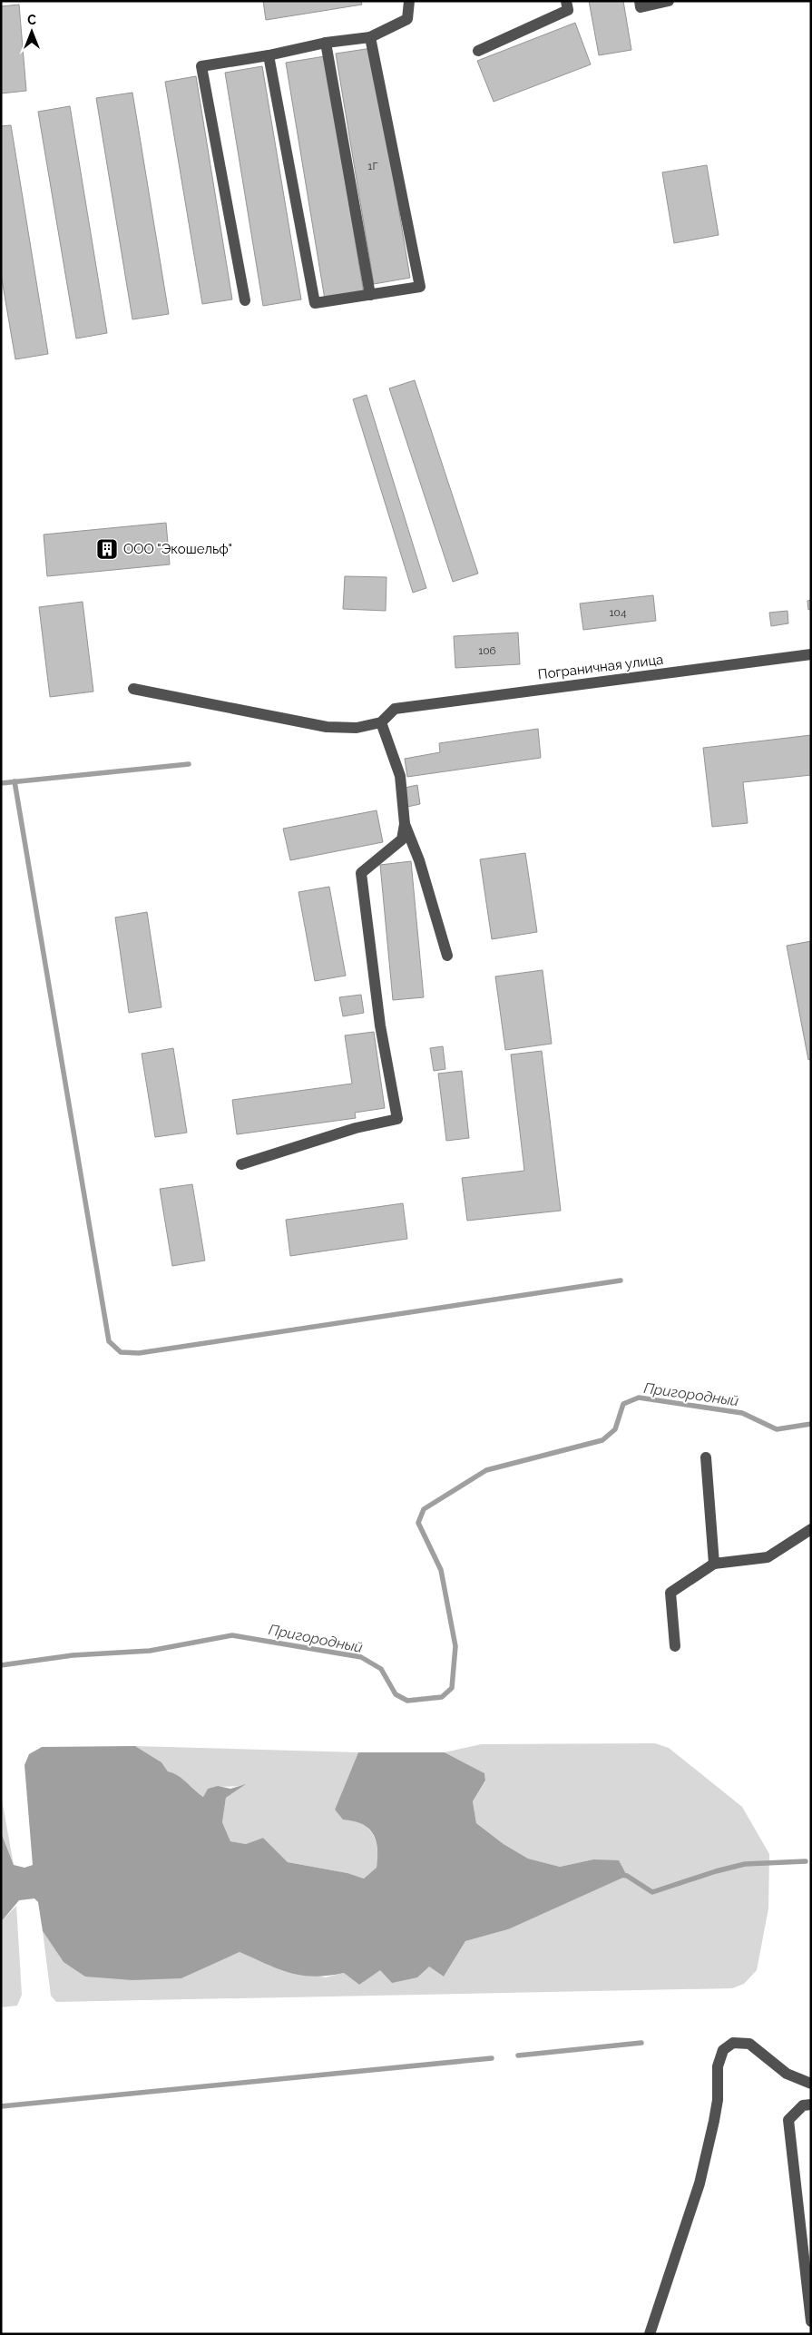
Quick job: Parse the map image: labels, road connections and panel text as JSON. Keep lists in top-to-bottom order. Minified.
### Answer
{"streets":{"street":["Пограничная улица"]},"water":["Пригородный"],"places":{"building":["ООО \"Экошельф\""]},"house_numbers":["1Г","104","106"],"north":"top"}
